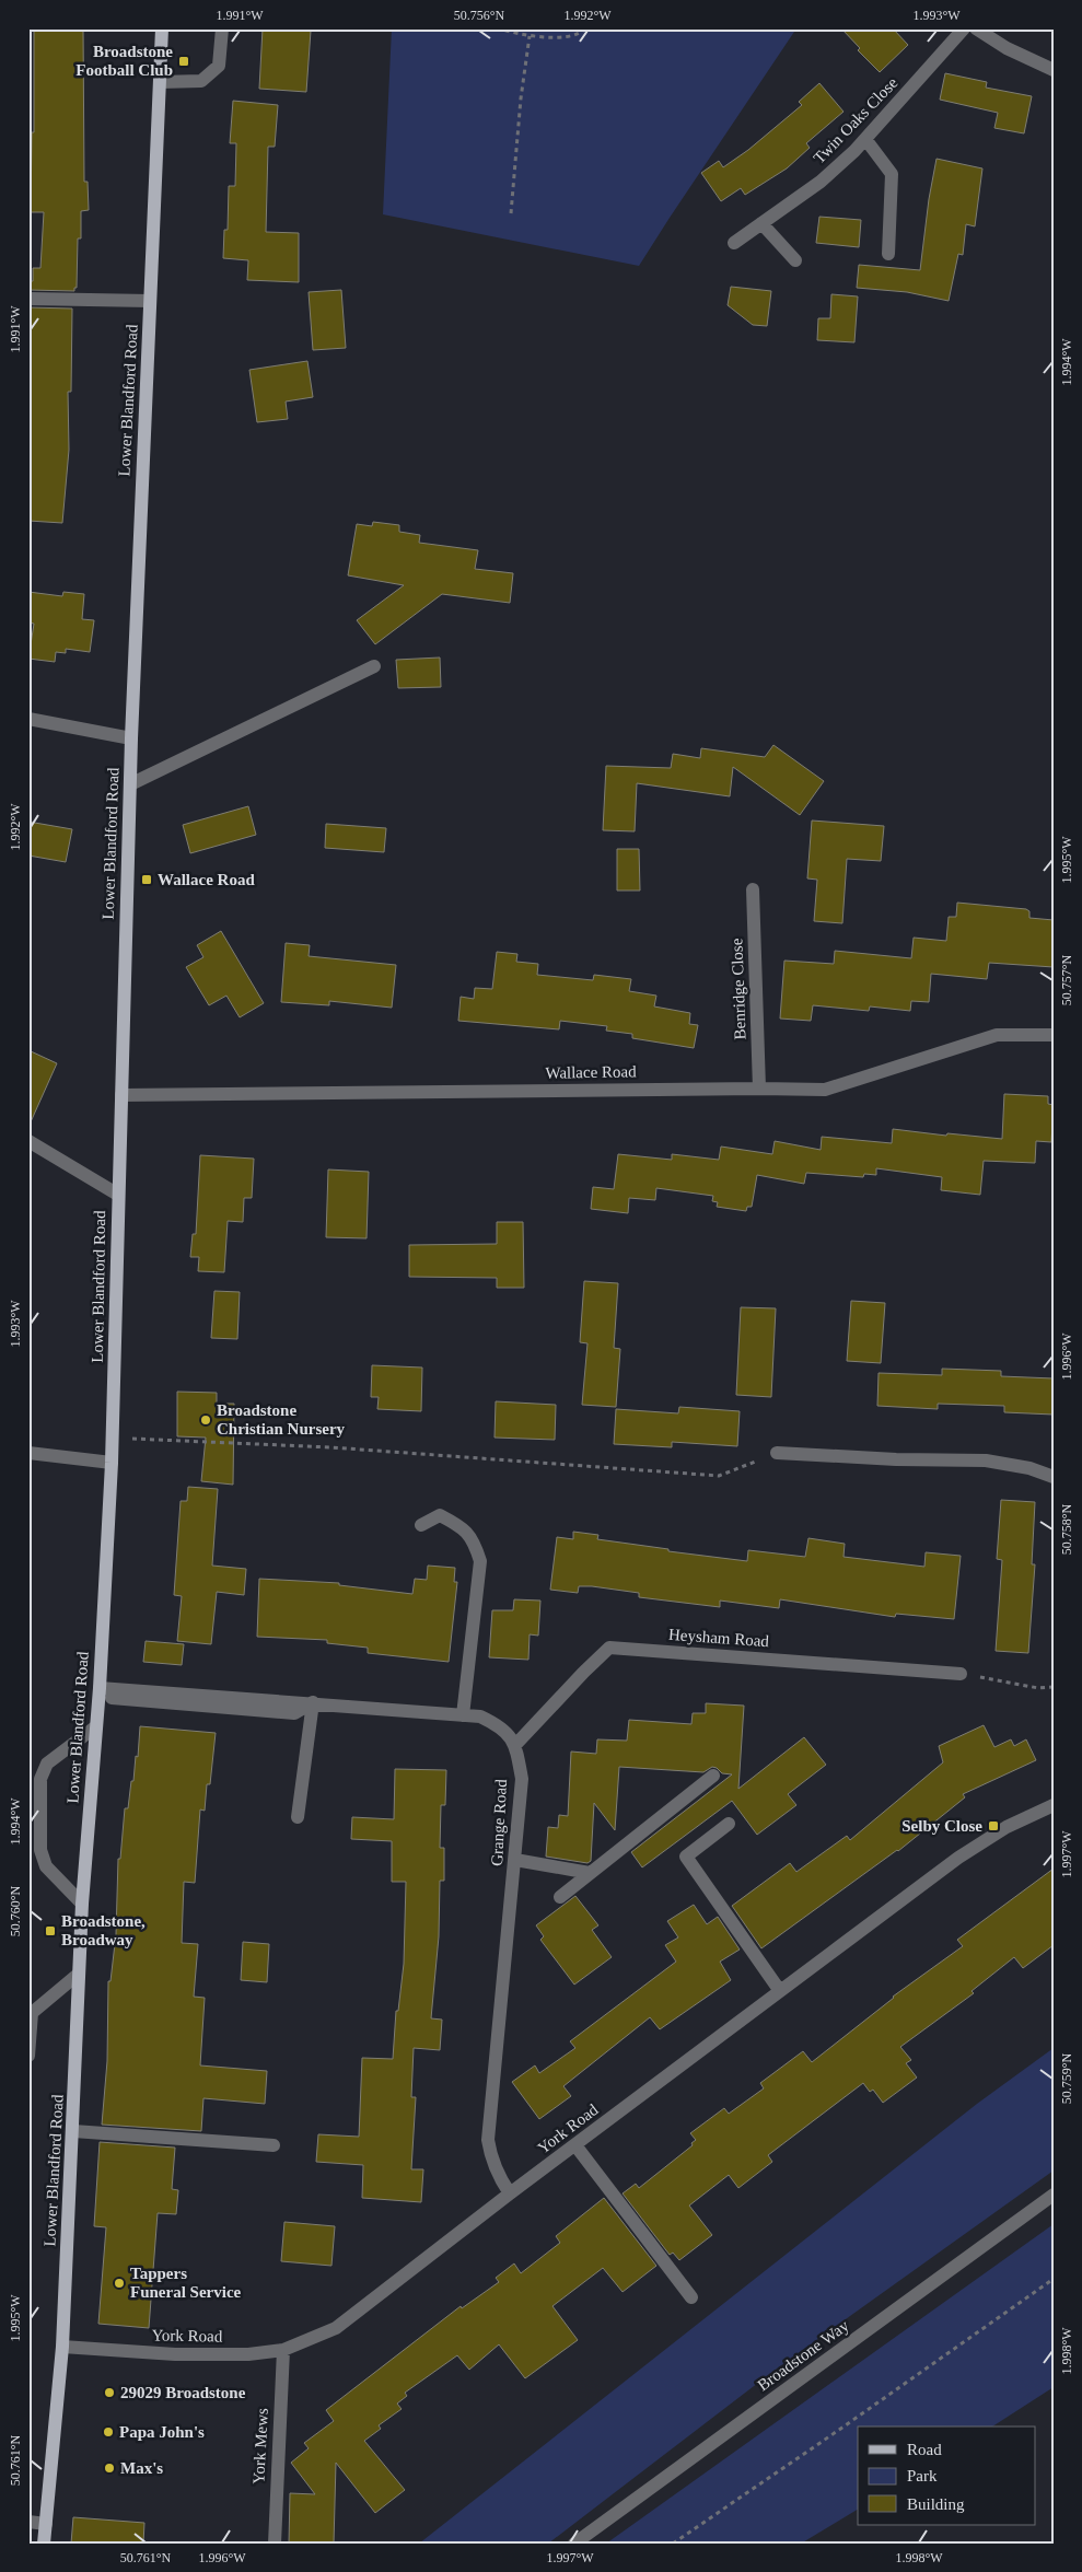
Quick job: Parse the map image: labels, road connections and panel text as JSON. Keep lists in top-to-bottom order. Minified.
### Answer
{"streets":{"main road":["Lower Blandford Road"],"street":["Twin Oaks Close","Benridge Close","Wallace Road","Heysham Road","Grange Road","York Road","Broadstone Way","York Mews"]},"crossings":[["Lower Blandford Road","Wallace Road"],["Lower Blandford Road","Grange Road"],["Lower Blandford Road","York Road"],["Benridge Close","Wallace Road"],["Heysham Road","Grange Road"],["Grange Road","York Road"],["York Road","York Mews"]],"places":{"transit":["Broadstone Football Club","Wallace Road","Selby Close","Broadstone, Broadway"],"other":["Broadstone Christian Nursery","Tappers Funeral Service","29029 Broadstone","Papa John's","Max's"]},"legend":["Road","Park","Building"],"coordinates":["1.991°W","50.756°N","1.992°W","1.993°W","1.994°W","1.995°W","50.757°N","1.996°W","50.758°N","1.997°W","50.760°N","50.759°N","1.998°W","50.761°N"]}
